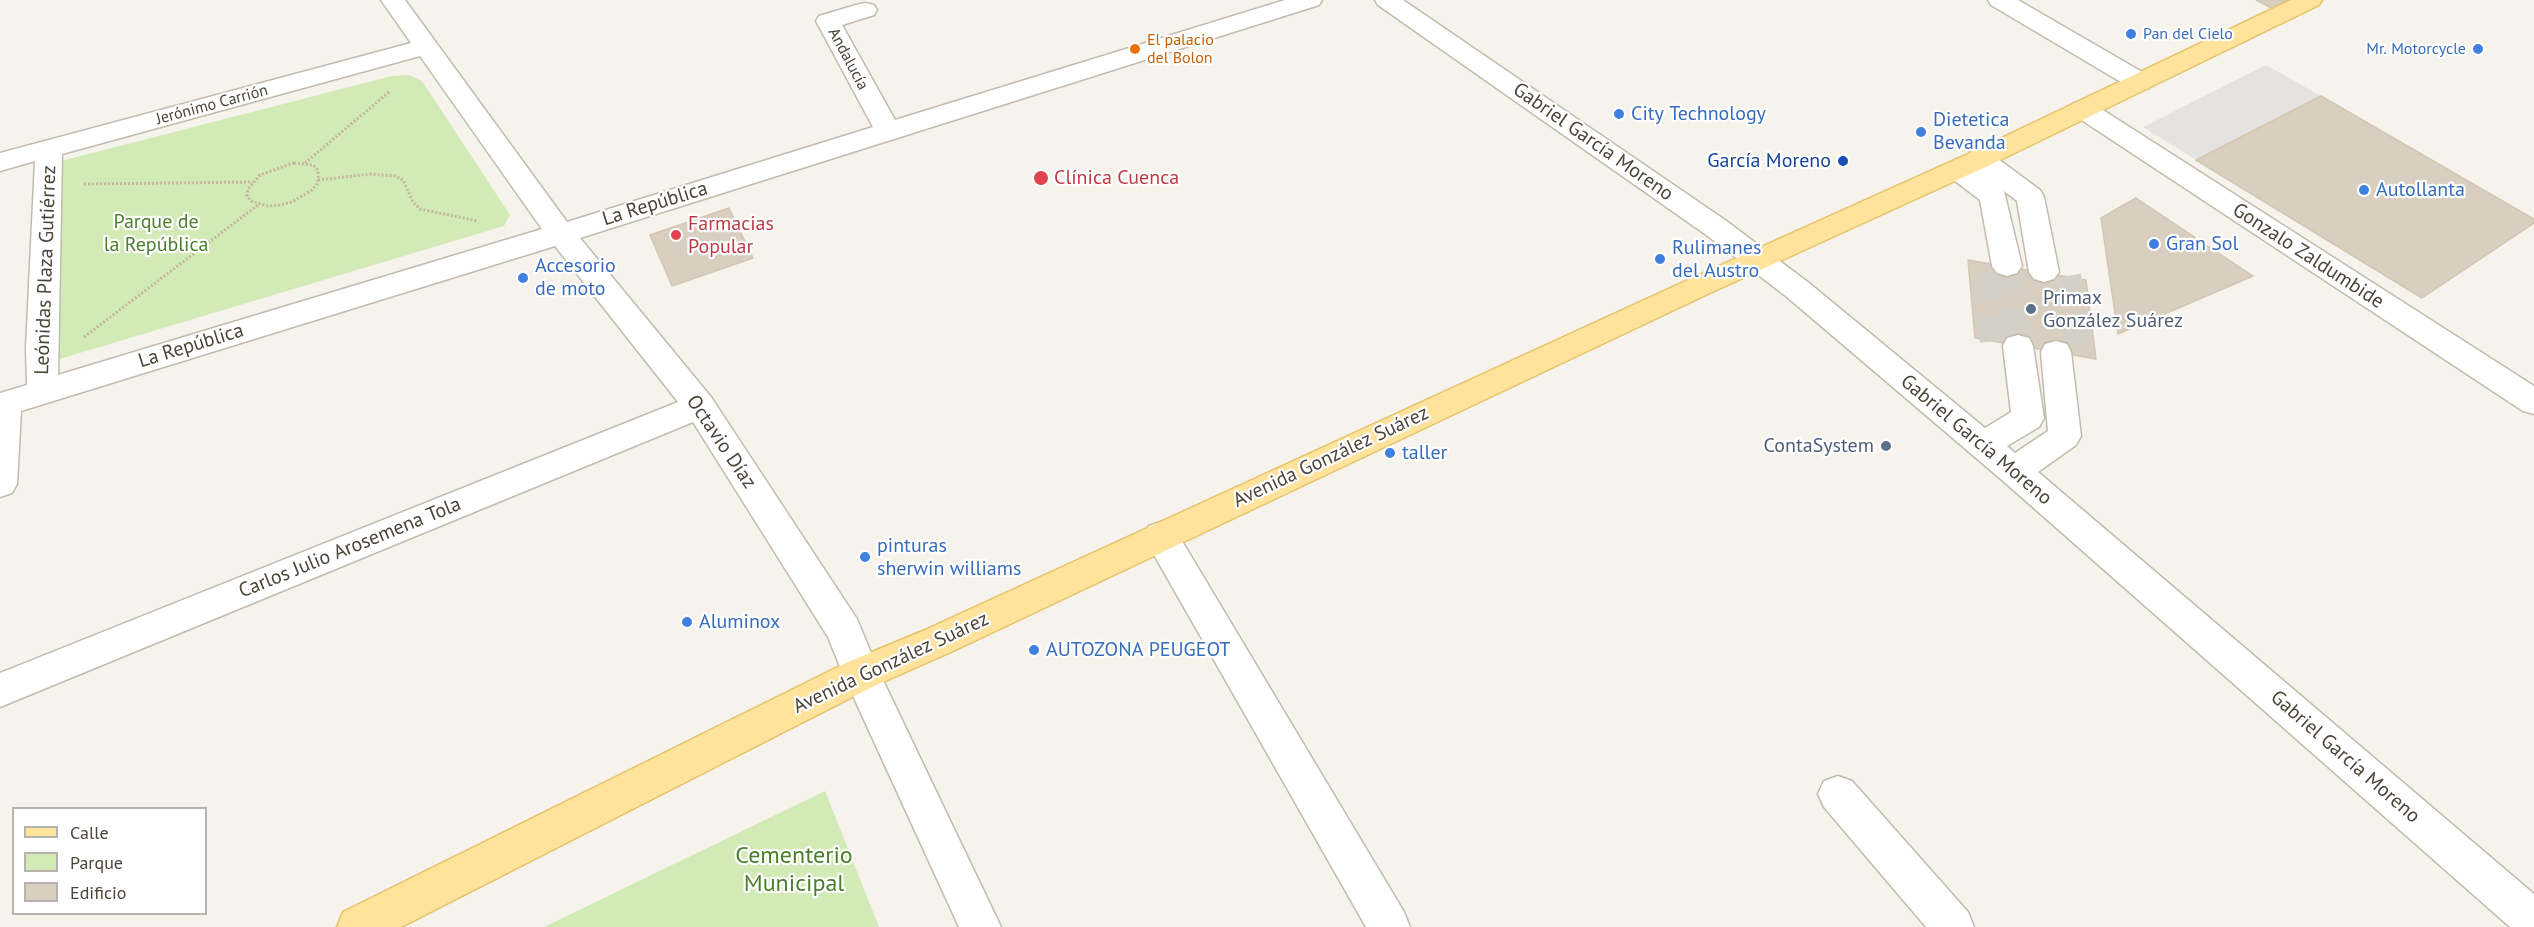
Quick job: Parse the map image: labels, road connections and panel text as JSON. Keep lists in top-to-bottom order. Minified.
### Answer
{"streets":{"main road":["Avenida González Suárez"],"street":["Andalucía","Jerónimo Carrión","Gabriel García Moreno","La República","Gonzalo Zaldumbide","Leónidas Plaza Gutiérrez","Octavio Díaz","Carlos Julio Arosemena Tola"]},"crossings":[["Andalucía","La República"],["Jerónimo Carrión","Leónidas Plaza Gutiérrez"],["Jerónimo Carrión","Octavio Díaz"],["Gabriel García Moreno","Avenida González Suárez"],["La República","Leónidas Plaza Gutiérrez"],["La República","Octavio Díaz"],["Gonzalo Zaldumbide","Avenida González Suárez"],["Octavio Díaz","Avenida González Suárez"],["Octavio Díaz","Carlos Julio Arosemena Tola"]],"parks":["Parque de la República","Cementerio Municipal"],"places":["Pan del Cielo","El palacio del Bolon","Mr. Motorcycle","City Technology","Dietetica Bevanda","García Moreno","Clínica Cuenca","Autollanta","Farmacias Popular","Gran Sol","Rulimanes del Austro","Accesorio de moto","Primax González Suárez","ContaSystem","taller","pinturas sherwin williams","Aluminox","AUTOZONA PEUGEOT"],"legend":["Calle","Parque","Edificio"]}
